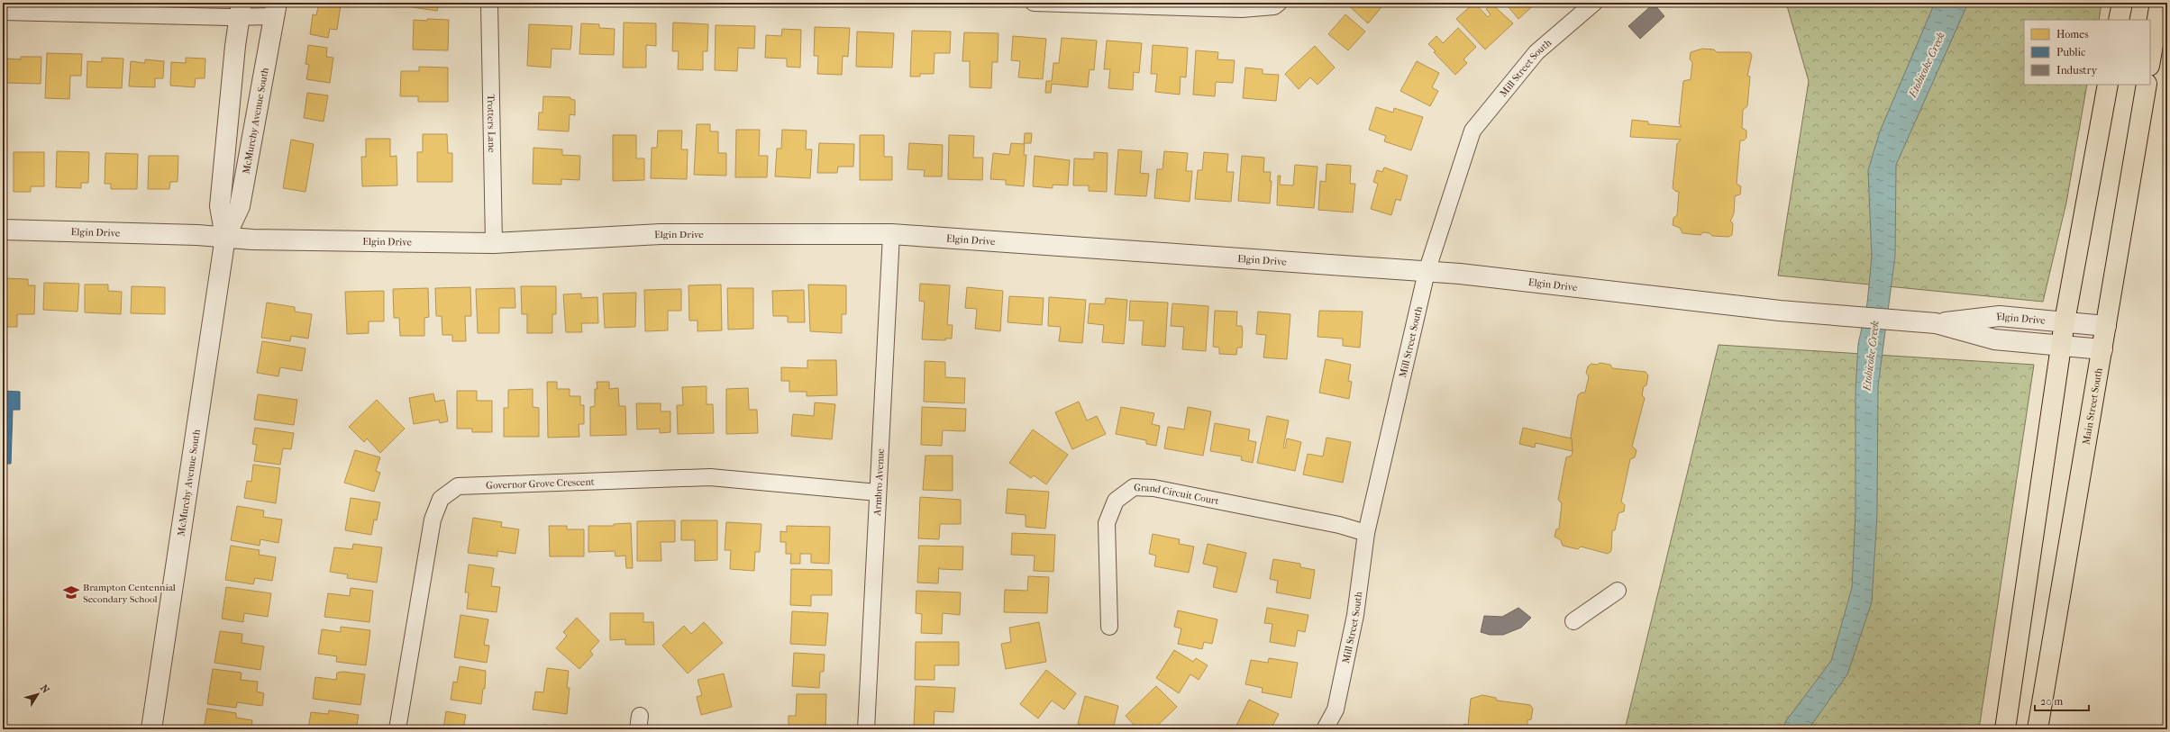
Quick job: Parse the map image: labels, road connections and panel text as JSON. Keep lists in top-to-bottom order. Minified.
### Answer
{"streets":{"main road":["Main Street South"],"street":["Mill Street South","McMurchy Avenue South","Trotters Lane","Elgin Drive","Armbro Avenue","Governor Grove Crescent","Grand Circuit Court"]},"crossings":[["Mill Street South","Elgin Drive"],["Mill Street South","Grand Circuit Court"],["McMurchy Avenue South","Elgin Drive"],["Trotters Lane","Elgin Drive"],["Elgin Drive","Main Street South"],["Elgin Drive","Armbro Avenue"],["Armbro Avenue","Governor Grove Crescent"]],"water":["Etobicoke Creek"],"places":{"school or university":["Brampton Centennial Secondary School"]},"legend":["Homes","Public","Industry"],"scale_bar":"20 m","north":"top right"}
